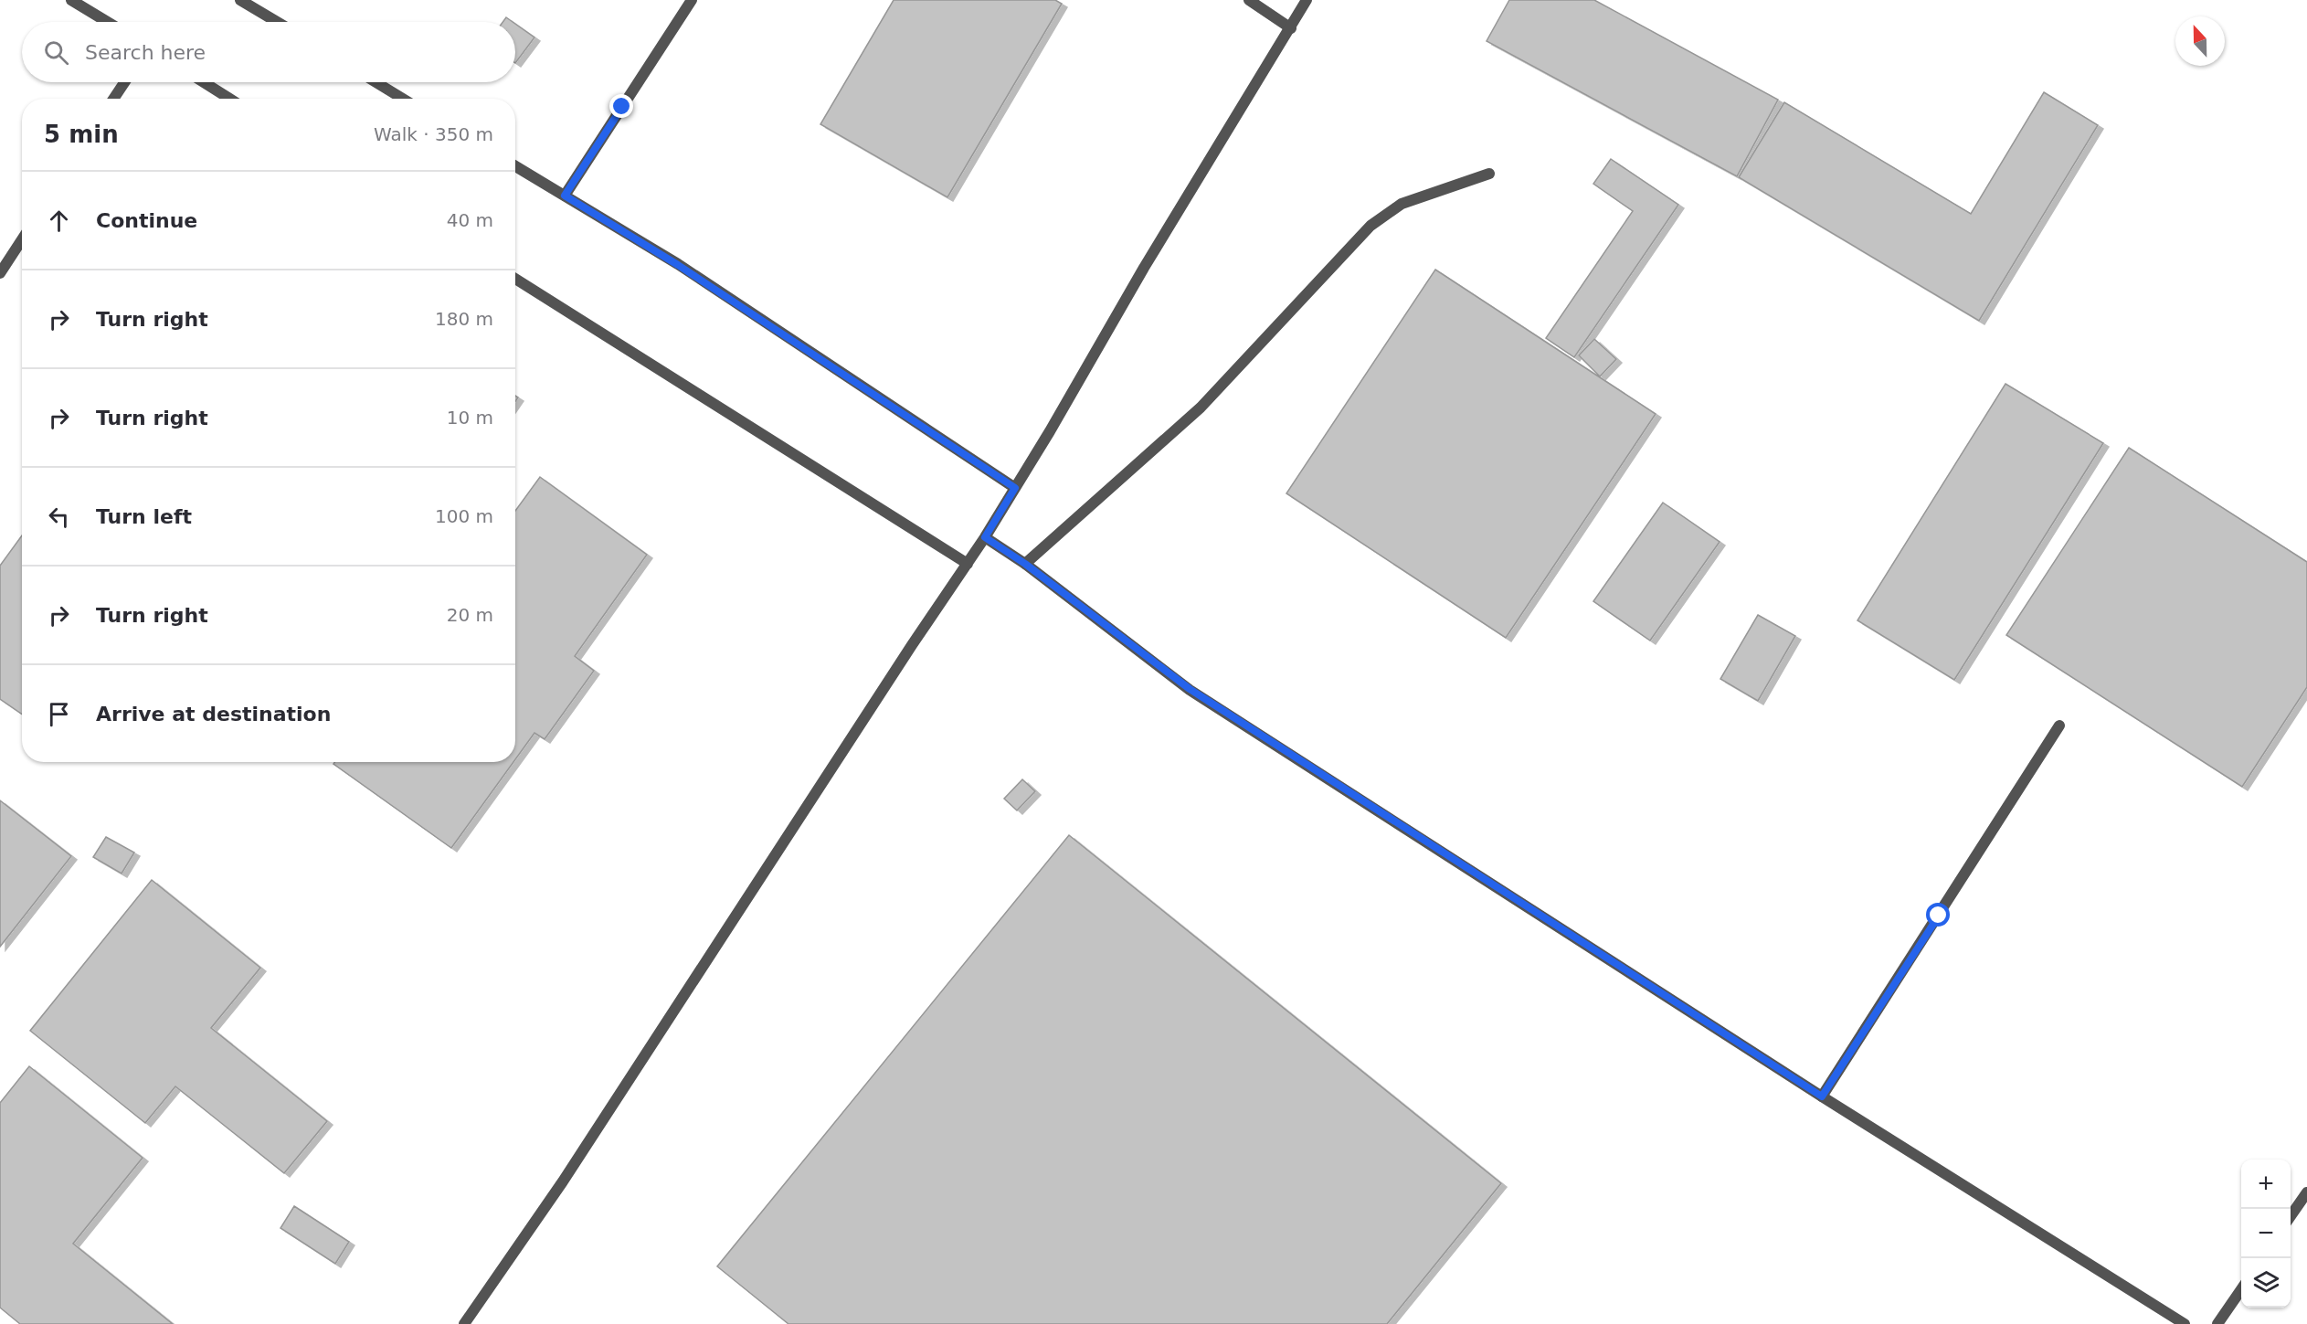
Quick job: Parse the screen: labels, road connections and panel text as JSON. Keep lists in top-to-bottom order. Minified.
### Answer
{"north":"top","page":{"search":"Search here","heading":["5 min","Walk · 350 m"],"list":[["Continue","40 m"],["Turn right","180 m"],["Turn right","10 m"],["Turn left","100 m"],["Turn right","20 m"],"Arrive at destination"],"map_buttons":["+","−"]}}
